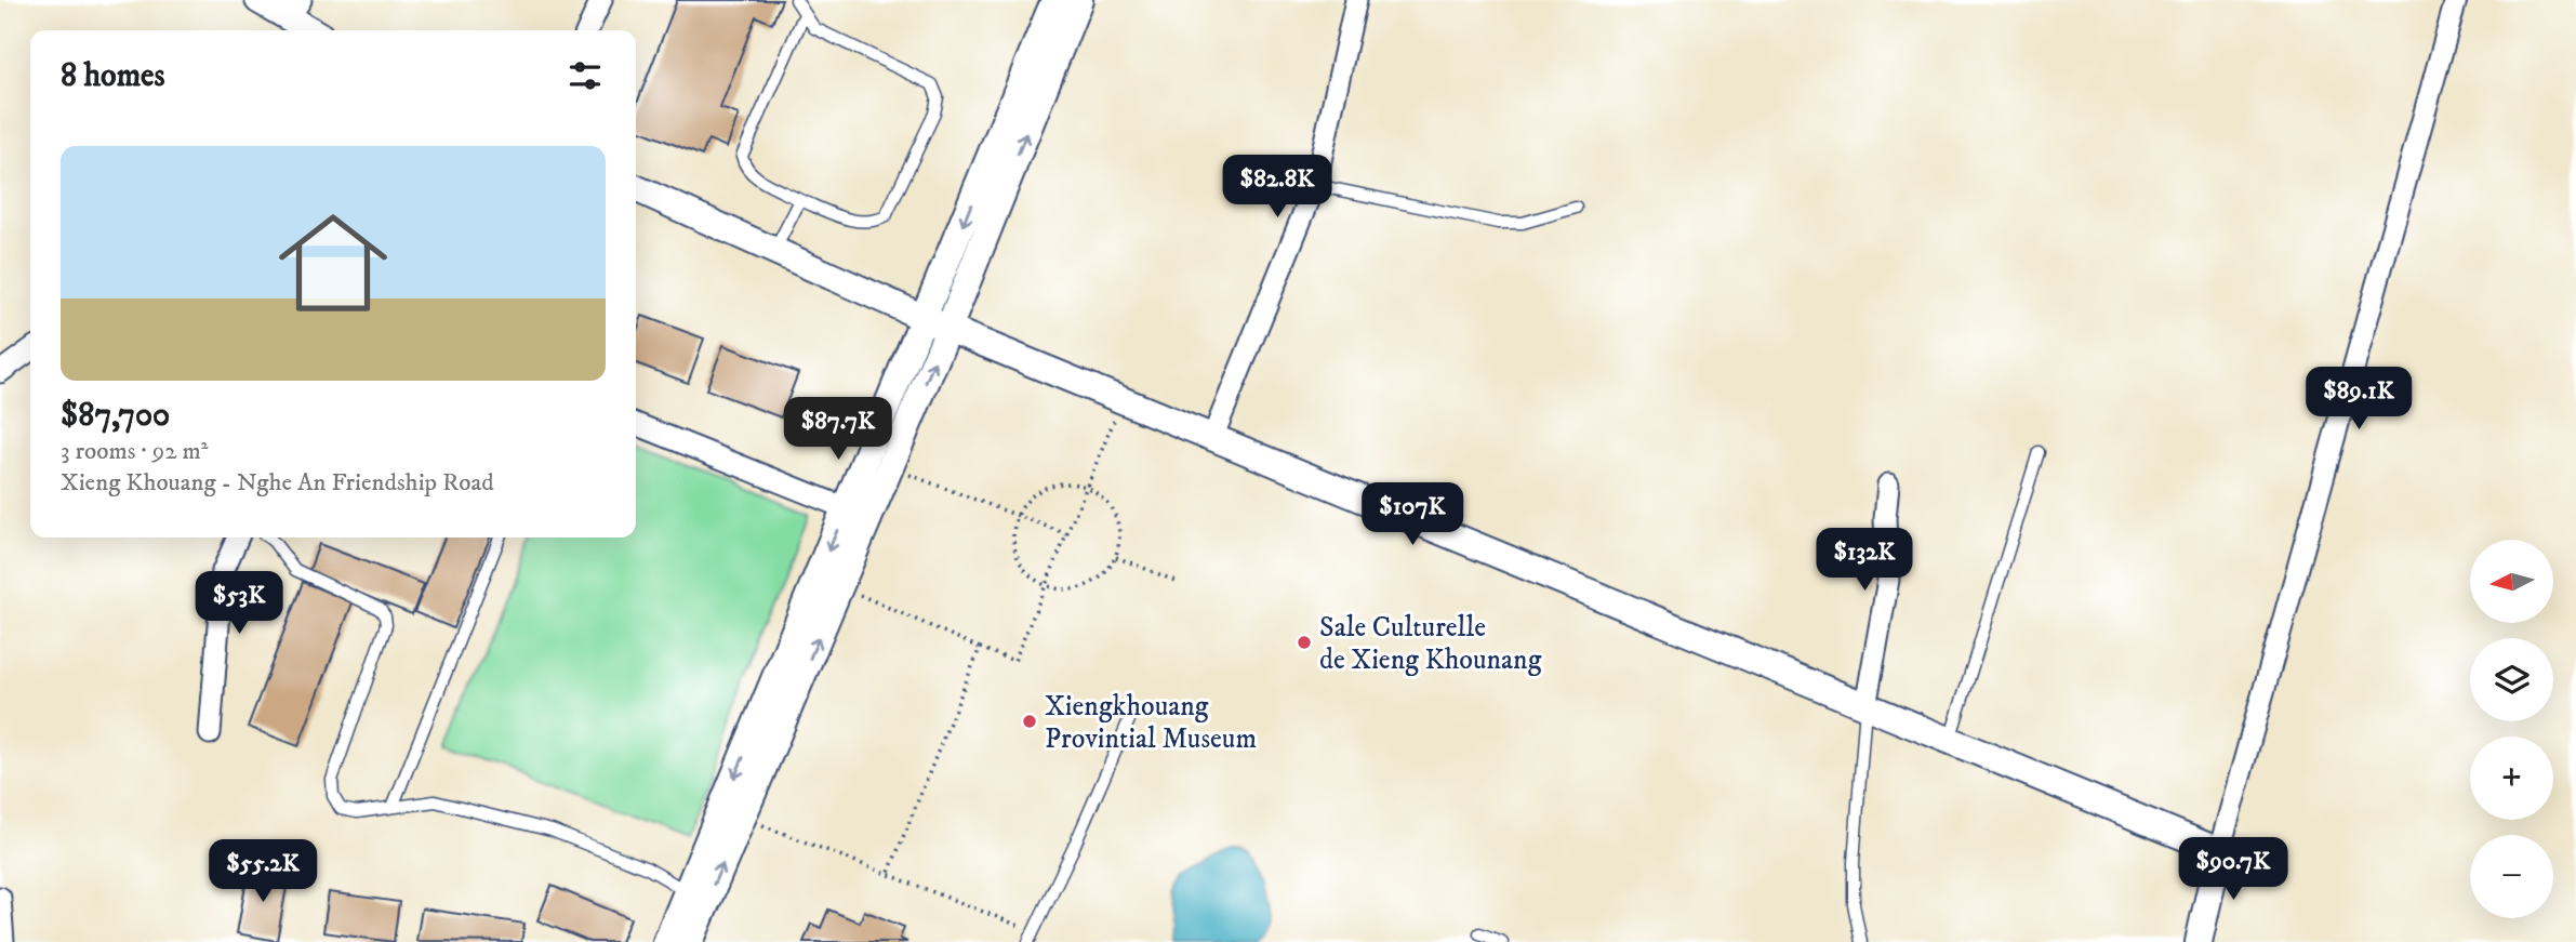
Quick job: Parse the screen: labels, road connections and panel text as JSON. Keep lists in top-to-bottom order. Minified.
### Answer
{"places":["Sale Culturelle de Xieng Khounang","Xiengkhouang Provintial Museum"],"north":"left","page":{"heading":"8 homes","list":[{"name":"$87,700","note":"3 rooms · 92 m² · Xieng Khouang - Nghe An Friendship Road"}],"price":["$82.8K","$89.1K","$87.7K","$107K","$132K","$53K","$90.7K","$55.2K"],"map_buttons":["+","−"]}}
